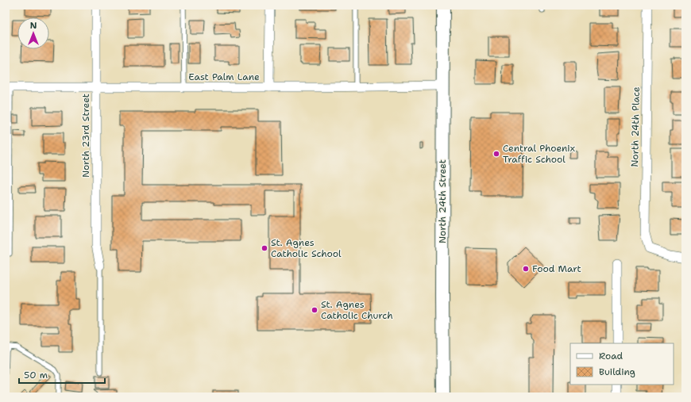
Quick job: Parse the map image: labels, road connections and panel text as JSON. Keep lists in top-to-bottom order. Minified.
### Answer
{"streets":{"main road":["North 24th Street"],"street":["East Palm Lane","North 24th Place","North 23rd Street"]},"crossings":[["East Palm Lane","North 23rd Street"],["East Palm Lane","North 24th Street"]],"places":["Central Phoenix Traffic School","St. Agnes Catholic School","Food Mart","St. Agnes Catholic Church"],"legend":["Road","Building"],"scale_bar":"50 m","north":"top"}
